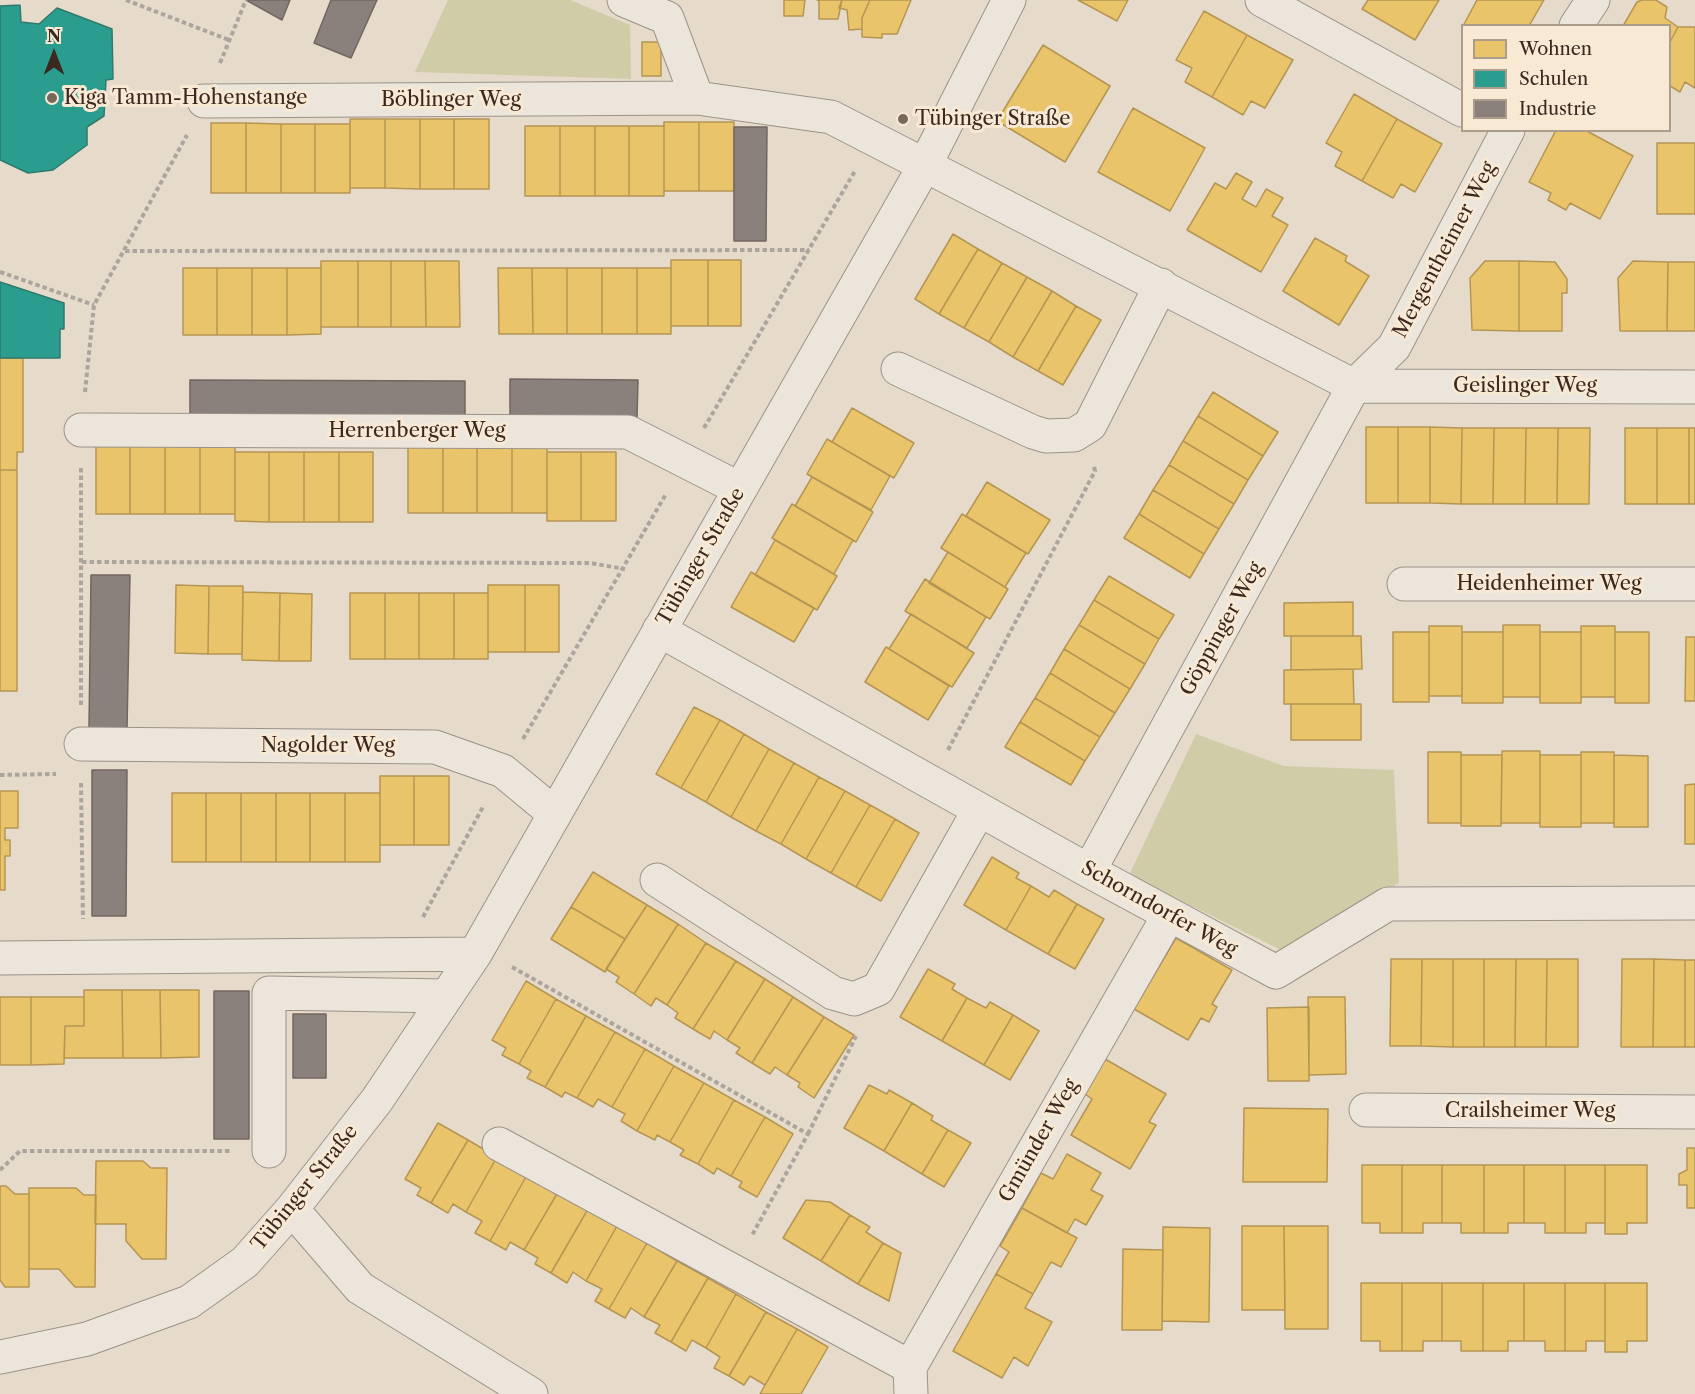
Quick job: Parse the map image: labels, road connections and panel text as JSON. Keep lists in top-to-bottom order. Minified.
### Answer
{"streets":{"street":["Böblinger Weg","Mergentheimer Weg","Geislinger Weg","Herrenberger Weg","Tübinger Straße","Heidenheimer Weg","Göppinger Weg","Nagolder Weg","Schorndorfer Weg","Crailsheimer Weg","Gmünder Weg"]},"crossings":[["Böblinger Weg","Tübinger Straße"],["Mergentheimer Weg","Geislinger Weg"],["Mergentheimer Weg","Göppinger Weg"],["Geislinger Weg","Göppinger Weg"],["Herrenberger Weg","Tübinger Straße"],["Tübinger Straße","Nagolder Weg"],["Tübinger Straße","Schorndorfer Weg"],["Göppinger Weg","Schorndorfer Weg"],["Schorndorfer Weg","Gmünder Weg"]],"places":["Kiga Tamm-Hohenstange","Tübinger Straße"],"legend":["Wohnen","Schulen","Industrie"],"north":"top"}
